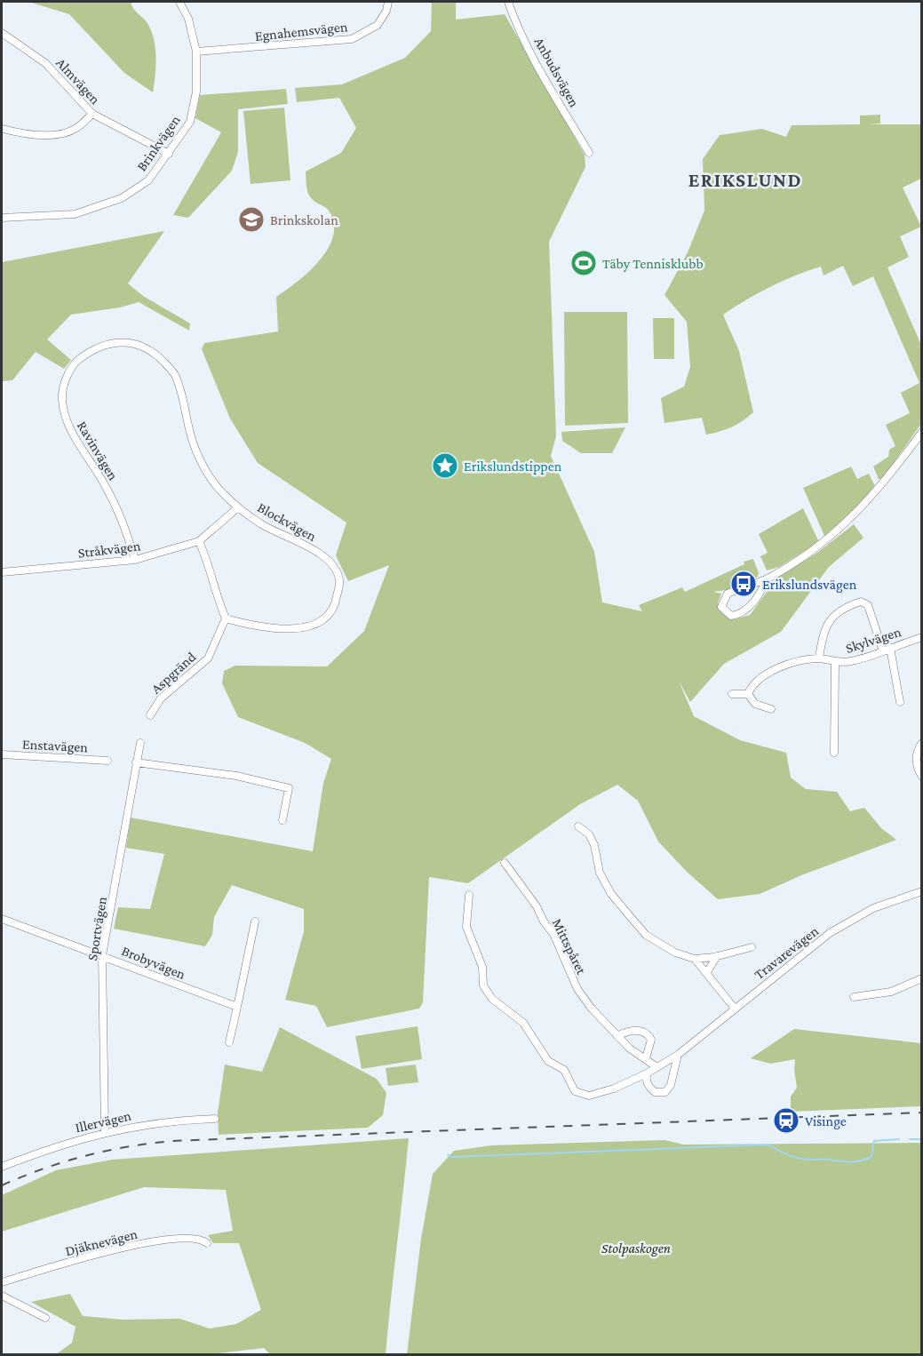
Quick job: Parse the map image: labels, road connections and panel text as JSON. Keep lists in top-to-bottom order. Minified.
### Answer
{"streets":{"street":["Egnahemsvägen","Anbudsvägen","Almvägen","Brinkvägen","Ravinvägen","Blockvägen","Stråkvägen","Skylvägen","Aspgränd","Enstavägen","Sportvägen","Mittspåret","Travarevägen","Brobyvägen","Illervägen","Djäknevägen"]},"crossings":[["Egnahemsvägen","Brinkvägen"],["Almvägen","Brinkvägen"],["Ravinvägen","Blockvägen"],["Ravinvägen","Stråkvägen"],["Blockvägen","Stråkvägen"],["Blockvägen","Aspgränd"],["Sportvägen","Brobyvägen"],["Sportvägen","Illervägen"],["Mittspåret","Travarevägen"]],"districts":["ERIKSLUND"],"parks":["Stolpaskogen"],"places":{"school or university":["Brinkskolan"],"sports":["Täby Tennisklubb"],"place":["Erikslundstippen"],"bus stop":["Erikslundsvägen"],"station":["Visinge"]}}
